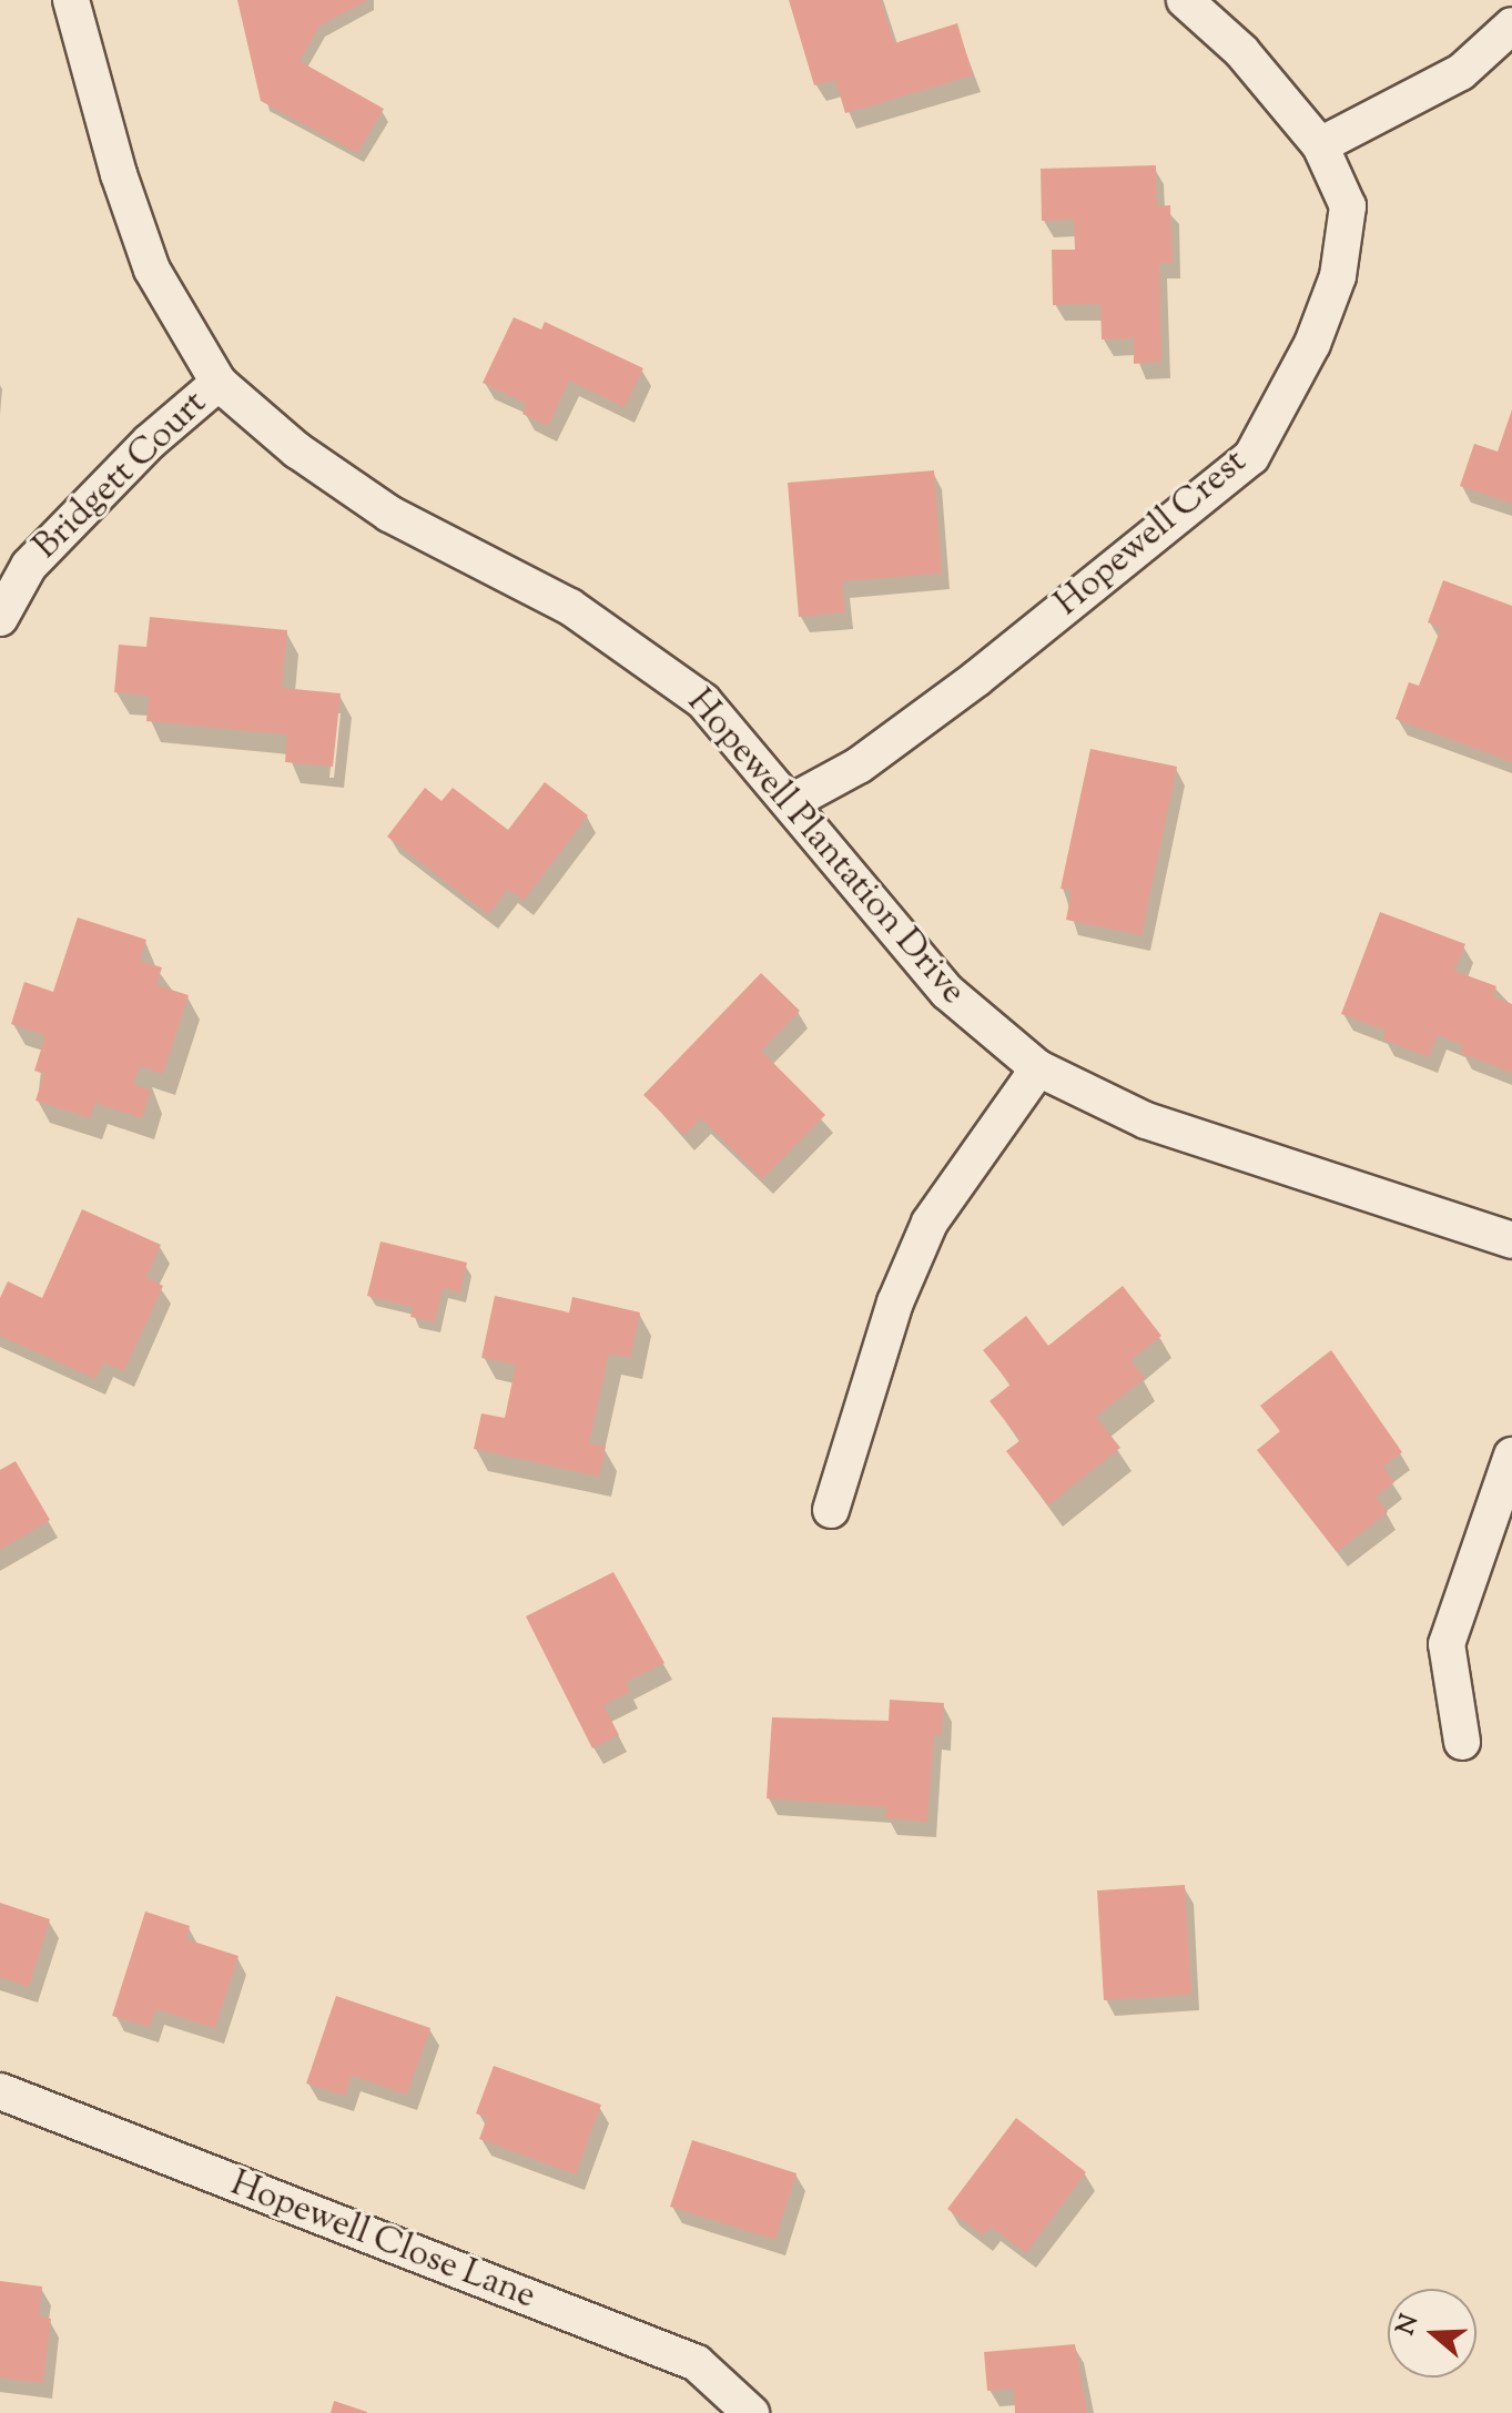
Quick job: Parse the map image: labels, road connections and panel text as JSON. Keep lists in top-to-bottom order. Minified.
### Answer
{"streets":{"street":["Bridgett Court","Hopewell Crest","Hopewell Plantation Drive","Hopewell Close Lane"]},"crossings":[["Bridgett Court","Hopewell Plantation Drive"],["Hopewell Crest","Hopewell Plantation Drive"]],"north":"left"}
